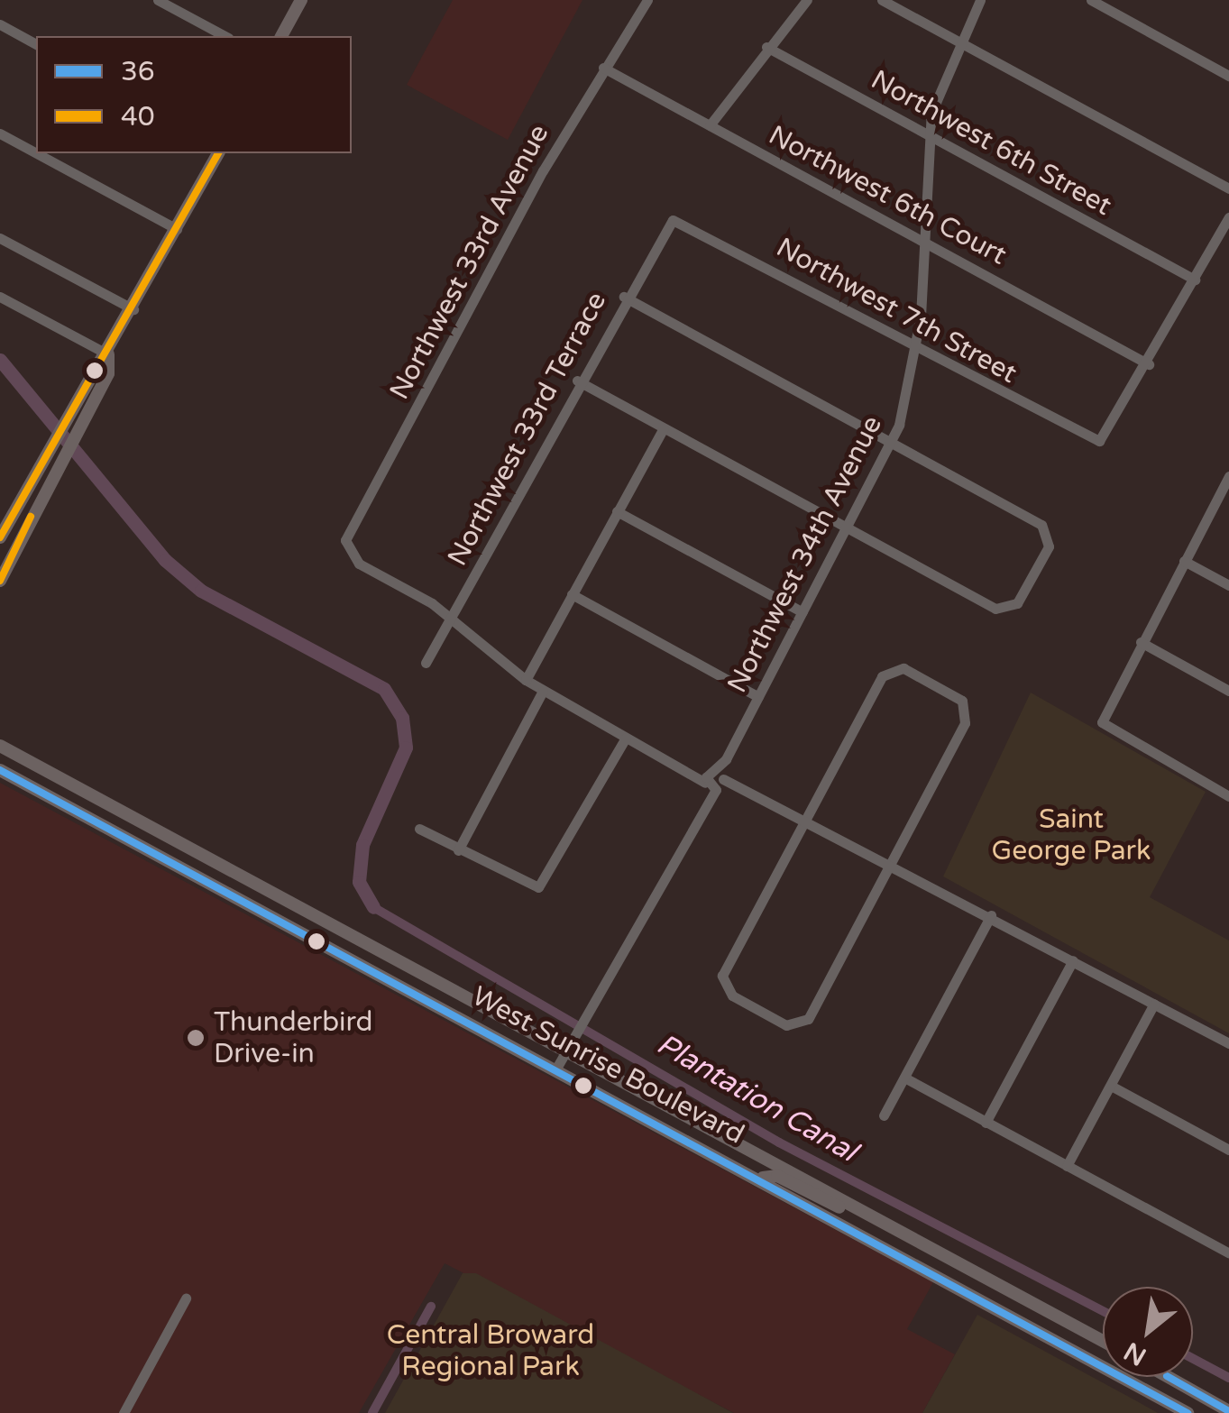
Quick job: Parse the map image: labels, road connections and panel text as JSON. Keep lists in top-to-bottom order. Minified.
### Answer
{"streets":{"main road":["West Sunrise Boulevard"],"street":["Northwest 6th Street","Northwest 6th Court","Northwest 33rd Avenue","Northwest 7th Street","Northwest 33rd Terrace","Northwest 34th Avenue"]},"crossings":[["Northwest 6th Street","Northwest 34th Avenue"],["Northwest 6th Court","Northwest 33rd Avenue"],["Northwest 6th Court","Northwest 7th Street"],["Northwest 6th Court","Northwest 34th Avenue"],["Northwest 33rd Avenue","Northwest 33rd Terrace"],["Northwest 7th Street","Northwest 33rd Terrace"],["Northwest 7th Street","Northwest 34th Avenue"]],"water":["Plantation Canal"],"parks":["Saint George Park","Central Broward Regional Park"],"places":["Thunderbird Drive-in"],"lines":["transit line 40","transit line 36"],"legend":["36","40"],"north":"bottom left"}
